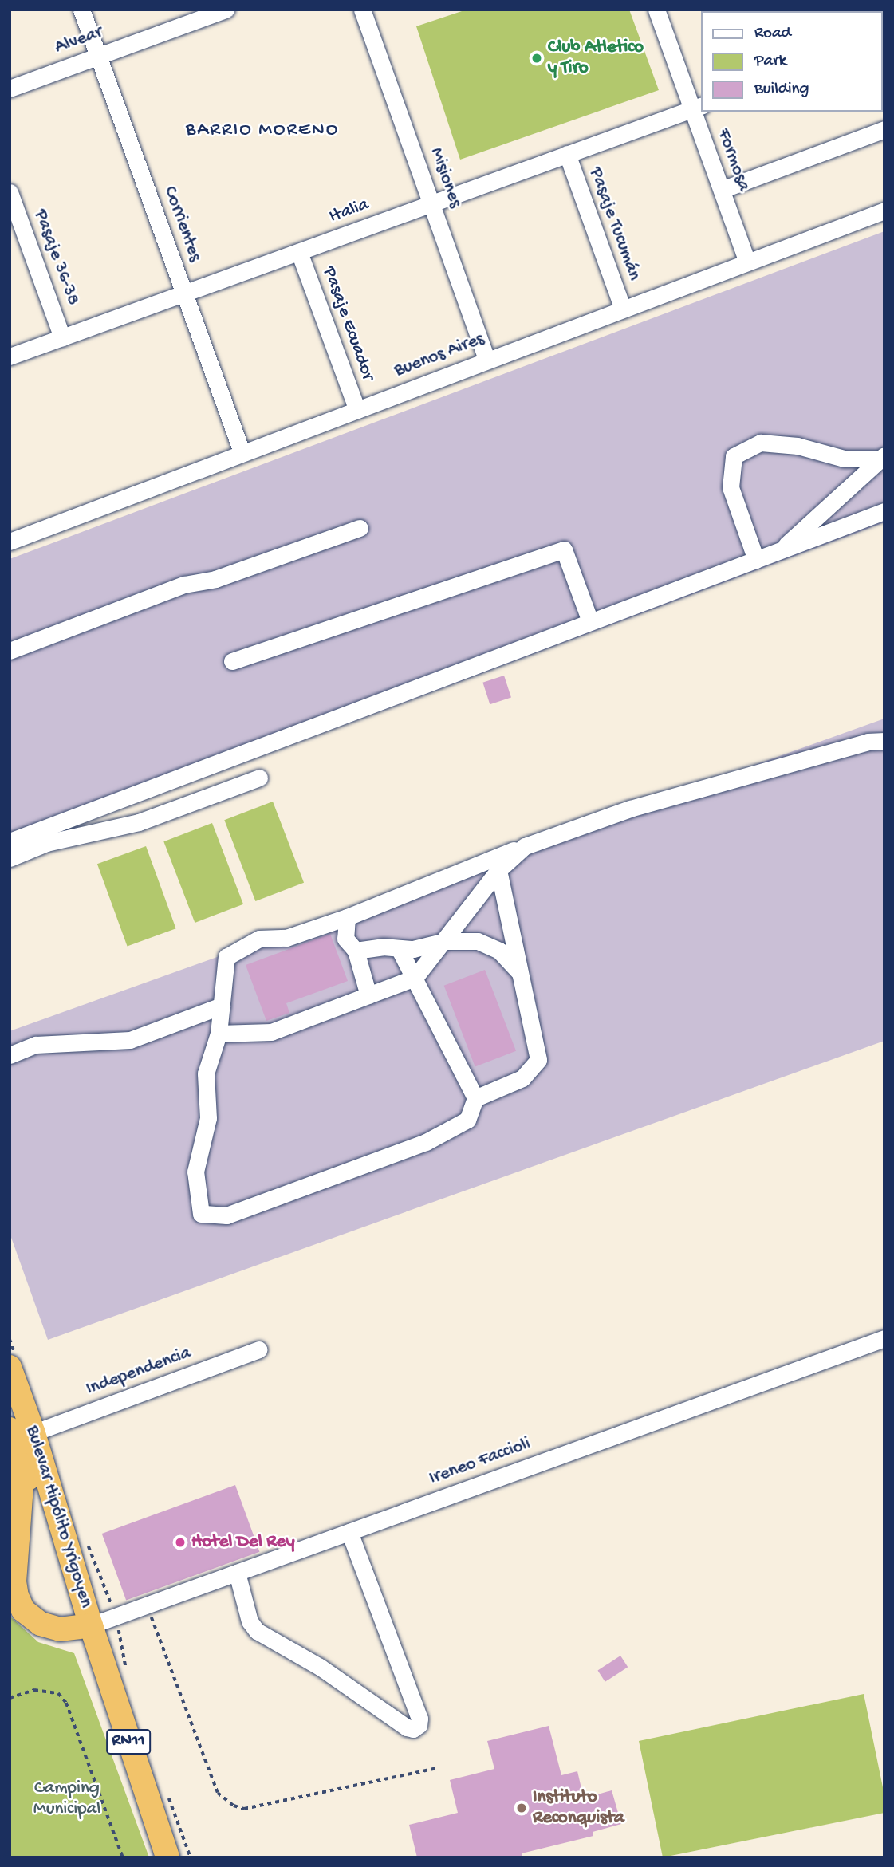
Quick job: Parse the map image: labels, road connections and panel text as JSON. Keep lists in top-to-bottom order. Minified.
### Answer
{"streets":{"highway":["Bulevar Hipólito Yrigoyen","RN11"],"street":["Alvear","Formosa","Misiones","Italia","Corrientes","Pasaje Tucumán","Pasaje 36-38","Pasaje Ecuador","Buenos Aires","Independencia","Ireneo Faccioli"]},"crossings":[["Alvear","Corrientes"],["Formosa","Italia"],["Formosa","Buenos Aires"],["Misiones","Italia"],["Misiones","Buenos Aires"],["Italia","Corrientes"],["Italia","Pasaje Tucumán"],["Italia","Pasaje 36-38"],["Italia","Pasaje Ecuador"],["Corrientes","Buenos Aires"],["Pasaje Tucumán","Buenos Aires"],["Pasaje Ecuador","Buenos Aires"],["Independencia","Bulevar Hipólito Yrigoyen"],["Independencia","RN11"],["Ireneo Faccioli","Bulevar Hipólito Yrigoyen"],["Ireneo Faccioli","RN11"],["Bulevar Hipólito Yrigoyen","RN11"]],"districts":["BARRIO MORENO"],"parks":["Camping Municipal"],"places":["Club Atletico y Tiro","Hotel Del Rey","Instituto Reconquista"],"legend":["Road","Park","Building"]}
